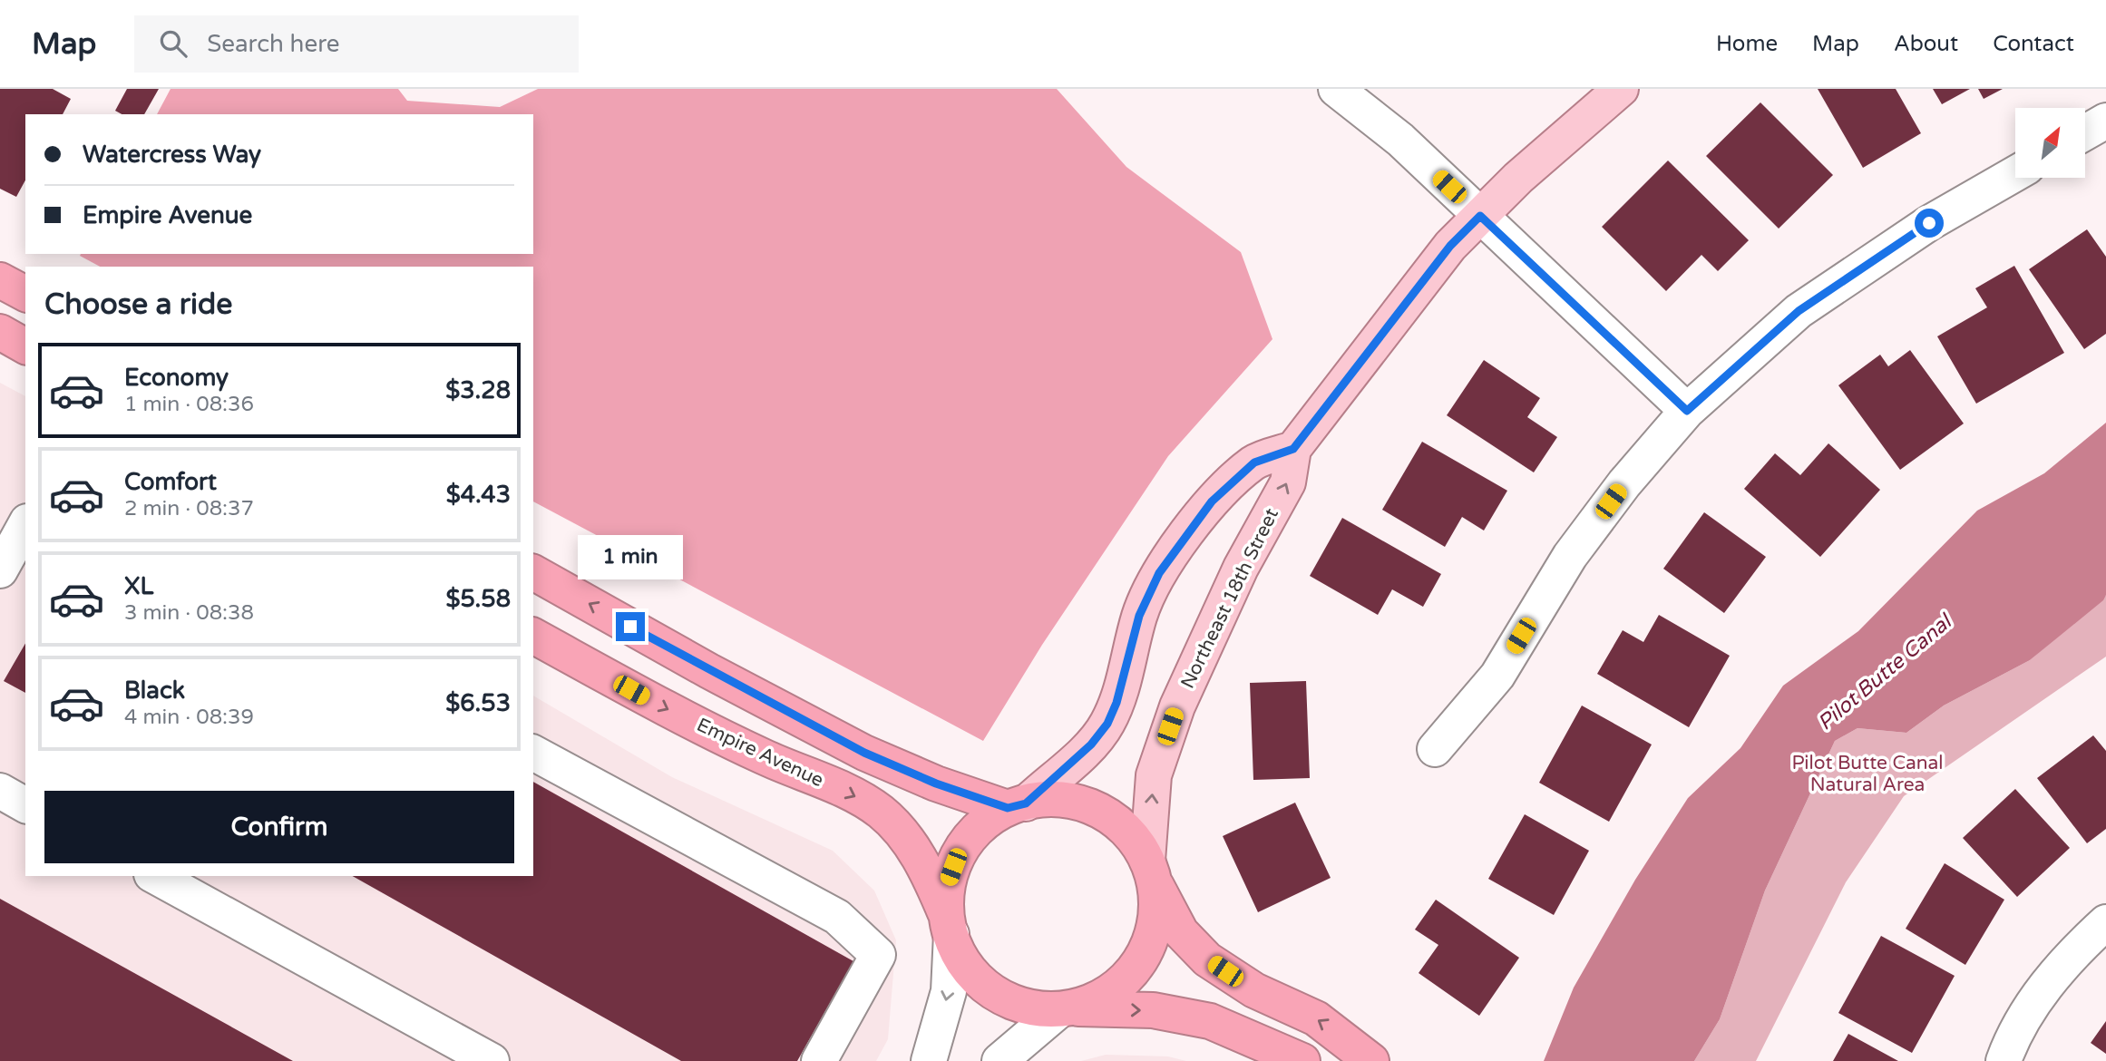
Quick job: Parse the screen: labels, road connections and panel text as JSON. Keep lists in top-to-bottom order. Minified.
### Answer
{"streets":{"highway":["Empire Avenue"],"main road":["Northeast 18th Street"]},"crossings":[["Northeast 18th Street","Empire Avenue"]],"water":["Pilot Butte Canal"],"parks":["Pilot Butte Canal Natural Area"],"north":"top right","page":{"header":"Map","search":"Search here","nav":["Home","Map","About","Contact"],"banner":["Watercress Way","Empire Avenue"],"heading":"Choose a ride","list":[{"name":"Economy","note":"1 min · 08:36","value":"$3.28"},{"name":"Comfort","note":"2 min · 08:37","value":"$4.43"},{"name":"XL","note":"3 min · 08:38","value":"$5.58"},{"name":"Black","note":"4 min · 08:39","value":"$6.53"}],"bubble":"1 min","buttons":"Confirm"}}
